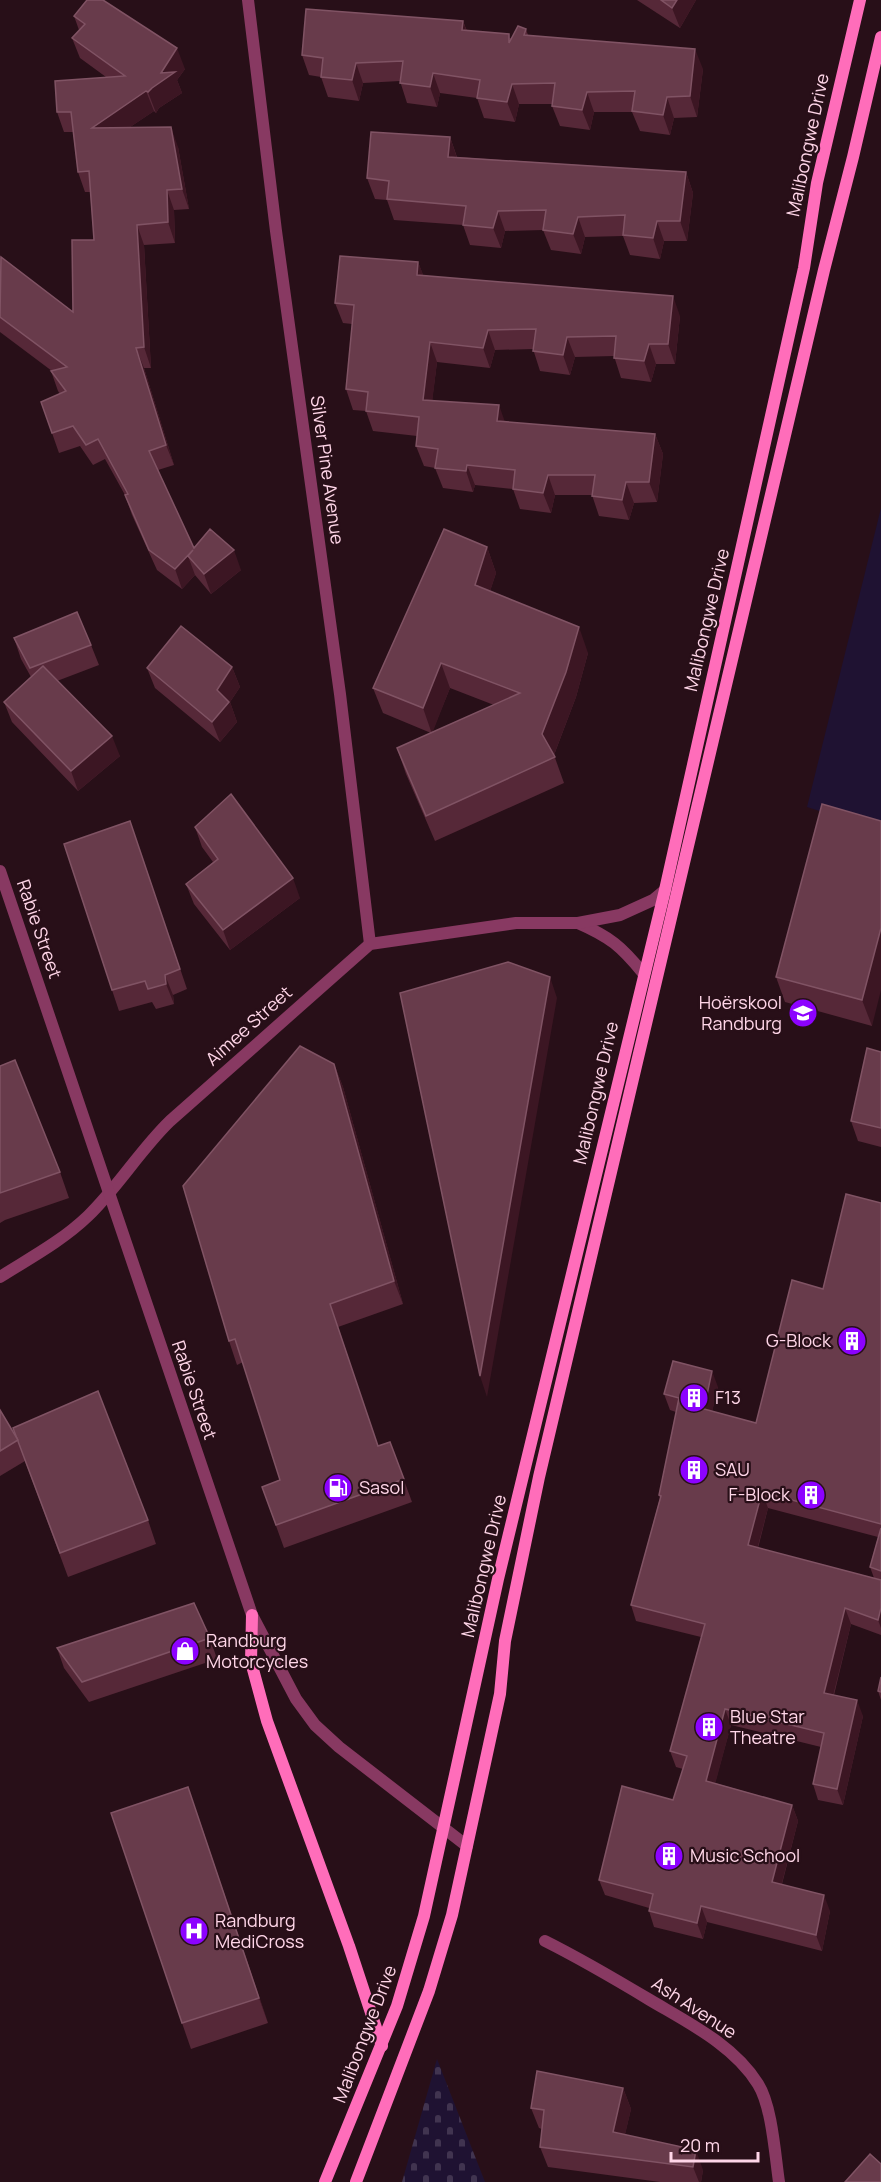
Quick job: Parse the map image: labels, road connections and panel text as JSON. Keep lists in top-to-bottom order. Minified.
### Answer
{"streets":{"main road":["Malibongwe Drive"],"street":["Silver Pine Avenue","Rabie Street","Aimee Street","Ash Avenue"]},"crossings":[["Malibongwe Drive","Rabie Street"],["Silver Pine Avenue","Aimee Street"],["Rabie Street","Aimee Street"]],"places":{"school or university":["Hoërskool Randburg"],"building":["G-Block","F13","SAU","F-Block","Blue Star Theatre","Music School"],"fuel station":["Sasol"],"shop":["Randburg Motorcycles"],"hospital":["Randburg MediCross"]},"scale_bar":"20 m"}
